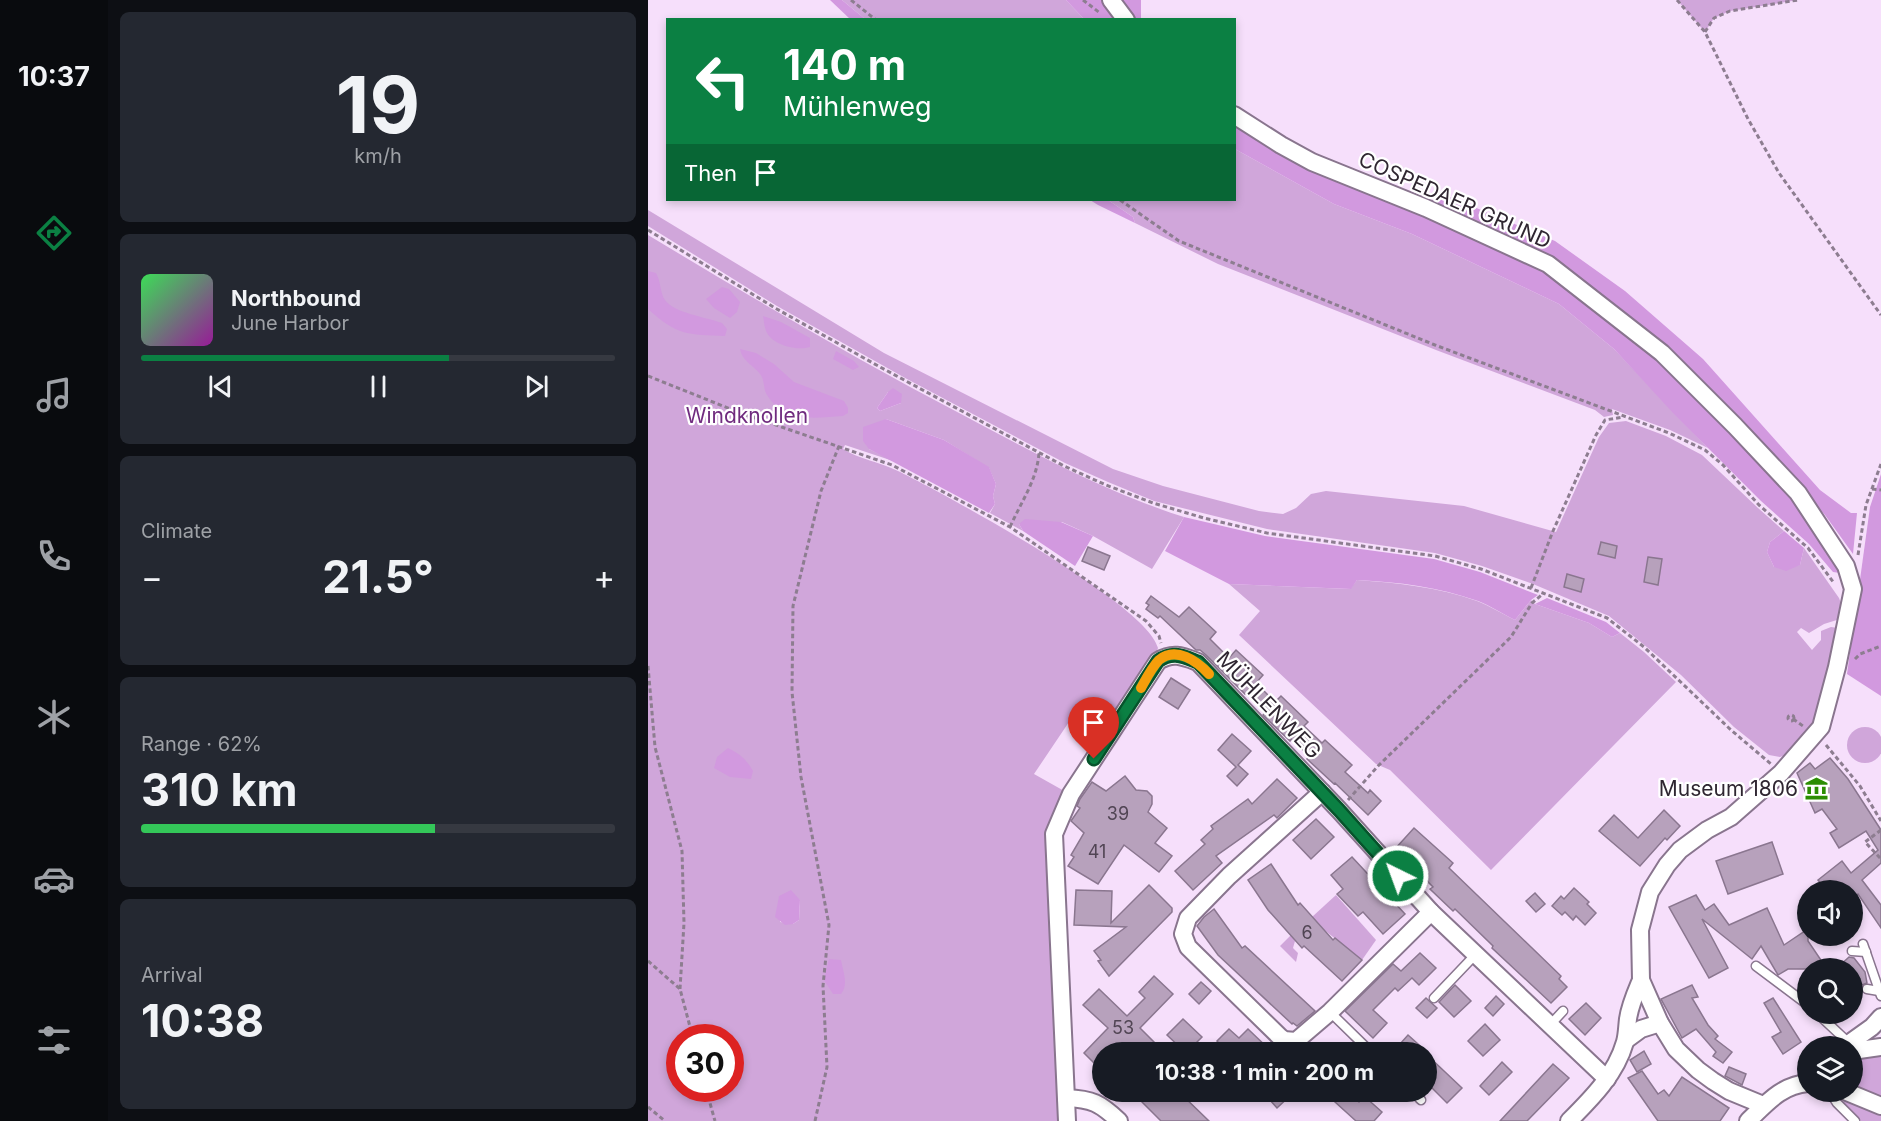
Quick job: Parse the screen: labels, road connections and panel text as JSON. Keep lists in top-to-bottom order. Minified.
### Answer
{"streets":{"street":["COSPEDAER GRUND","MÜHLENWEG"]},"parks":["Windknollen"],"places":{"museum":["Museum 1806"]},"house_numbers":["39","41","6","53"],"page":{"tabs":"10:37","tile":[["19","km/h"],"Climate",["Range · 62%","310 km"],["Arrival","10:38"]],"turn":["140 m","Mühlenweg"],"then":"Then","song":["Northbound","June Harbor"],"heat":["−","21.5°","+"],"limit":"30","trip":"10:38 · 1 min · 200 m"}}
